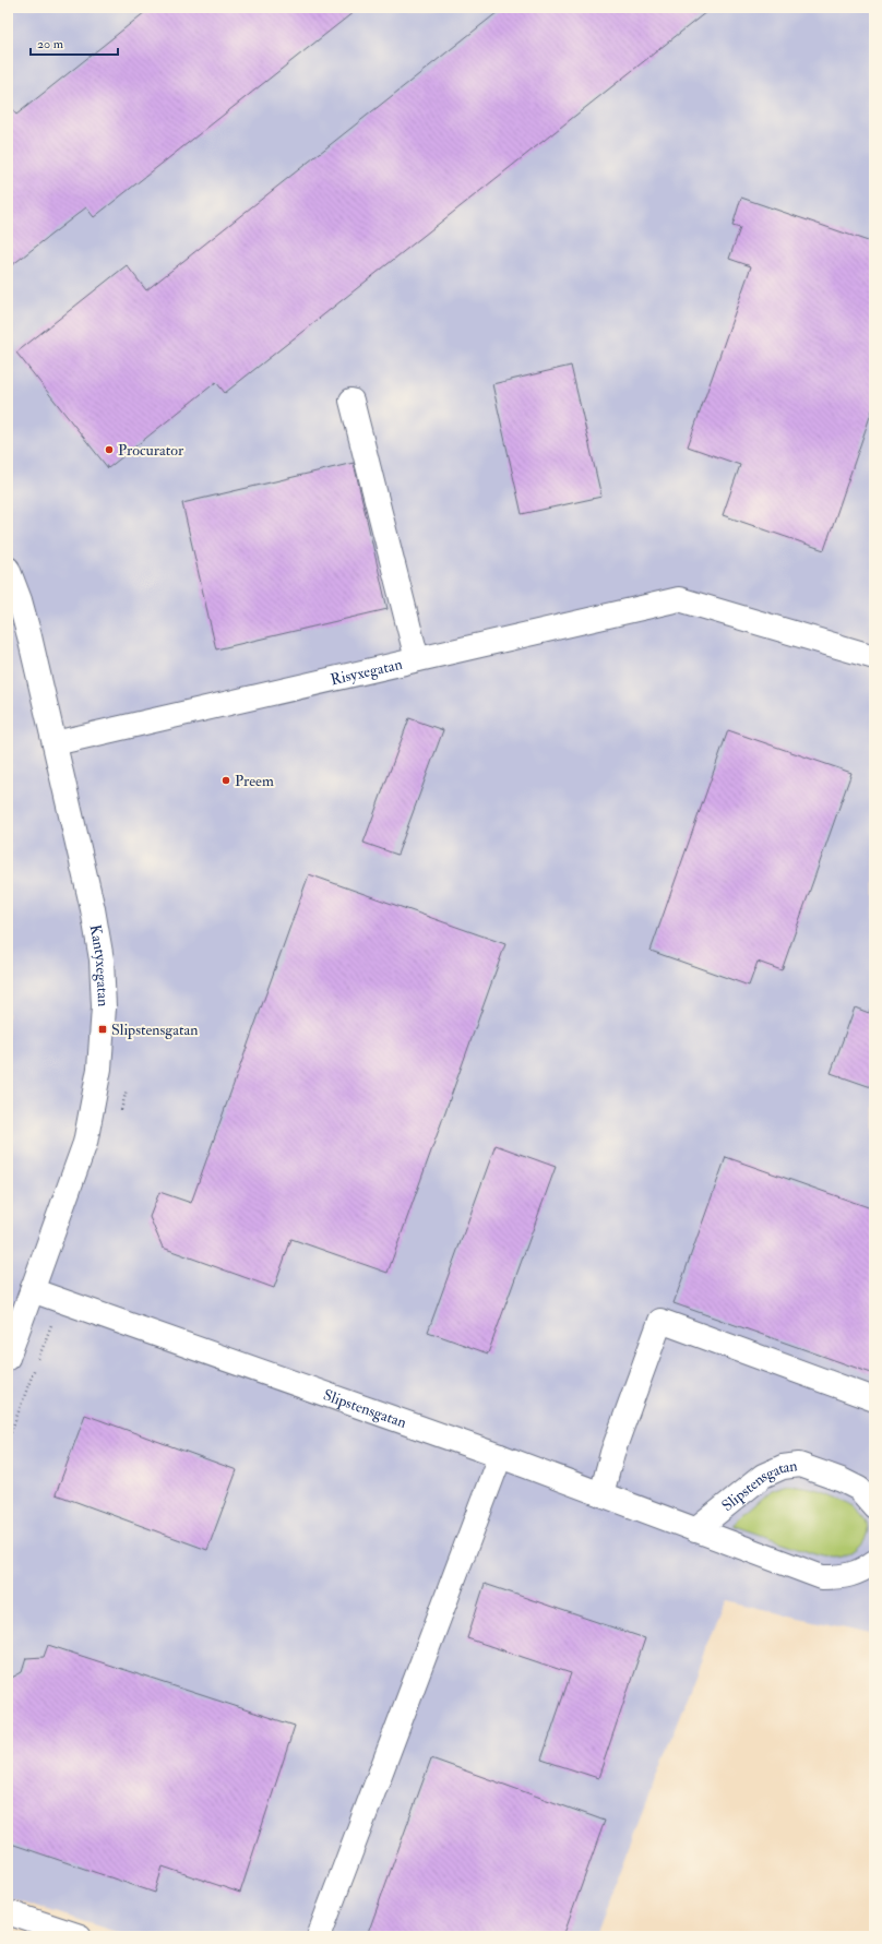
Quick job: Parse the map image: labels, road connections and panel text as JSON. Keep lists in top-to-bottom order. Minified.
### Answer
{"streets":{"street":["Risyxegatan","Kantyxegatan","Slipstensgatan"]},"crossings":[["Risyxegatan","Kantyxegatan"],["Kantyxegatan","Slipstensgatan"]],"places":{"other":["Procurator","Preem"],"transit":["Slipstensgatan"]},"scale_bar":"20 m"}
